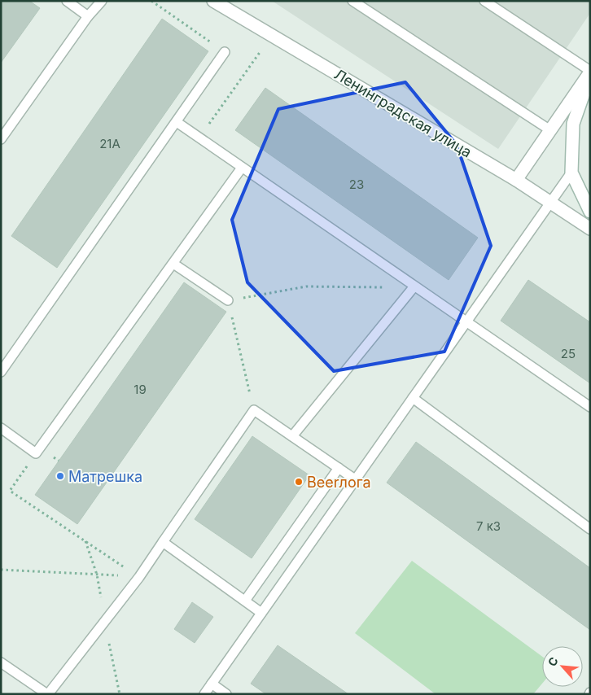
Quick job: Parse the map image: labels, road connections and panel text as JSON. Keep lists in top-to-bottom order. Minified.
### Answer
{"streets":{"street":["Ленинградская улица"]},"places":["Матрешка","Beerлога"],"house_numbers":["21А","23","25","19","7 к3"],"north":"top left"}
